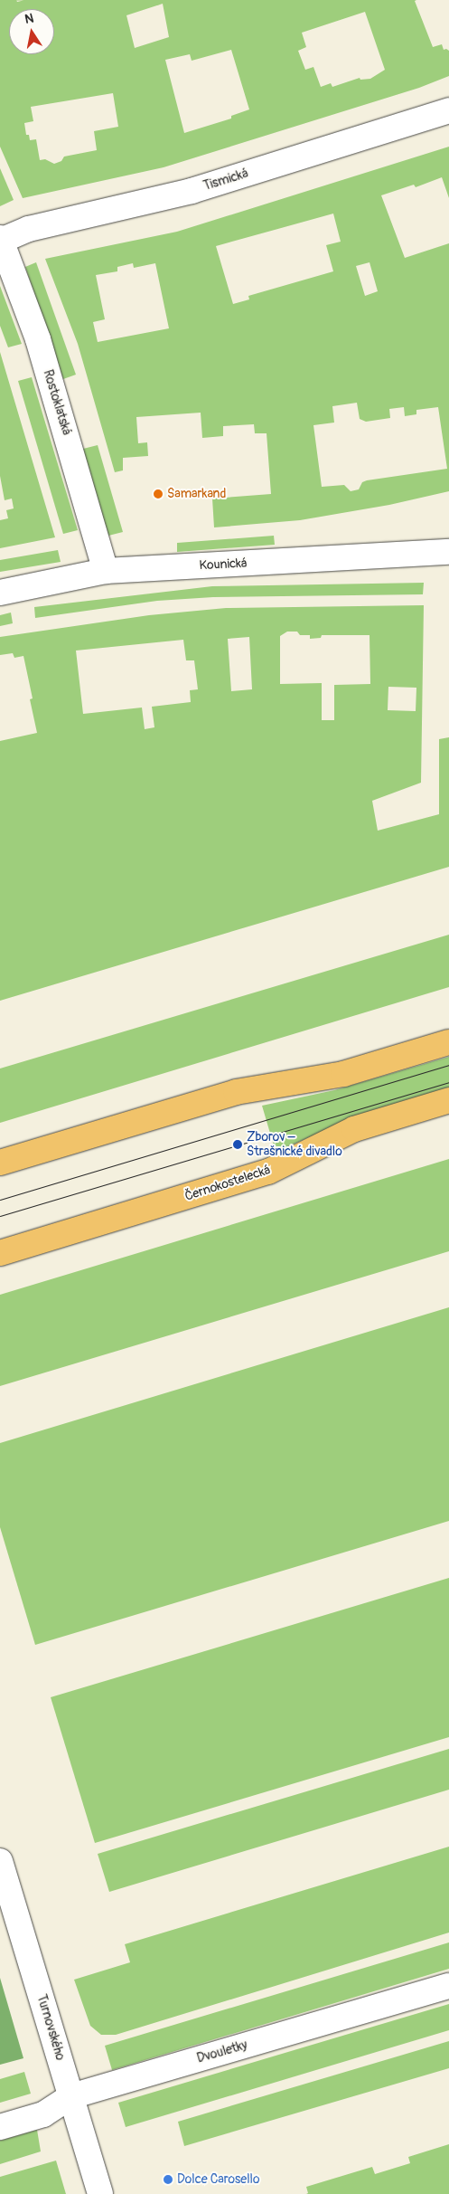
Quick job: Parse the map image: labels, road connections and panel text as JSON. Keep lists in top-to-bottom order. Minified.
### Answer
{"streets":{"main road":["Černokostelecká"],"street":["Tismická","Rostoklatská","Kounická","Turnovského","Dvouletky"]},"crossings":[["Tismická","Rostoklatská"],["Rostoklatská","Kounická"],["Turnovského","Dvouletky"]],"places":["Samarkand","Zborov – Strašnické divadlo","Dolce Carosello"],"north":"top"}
